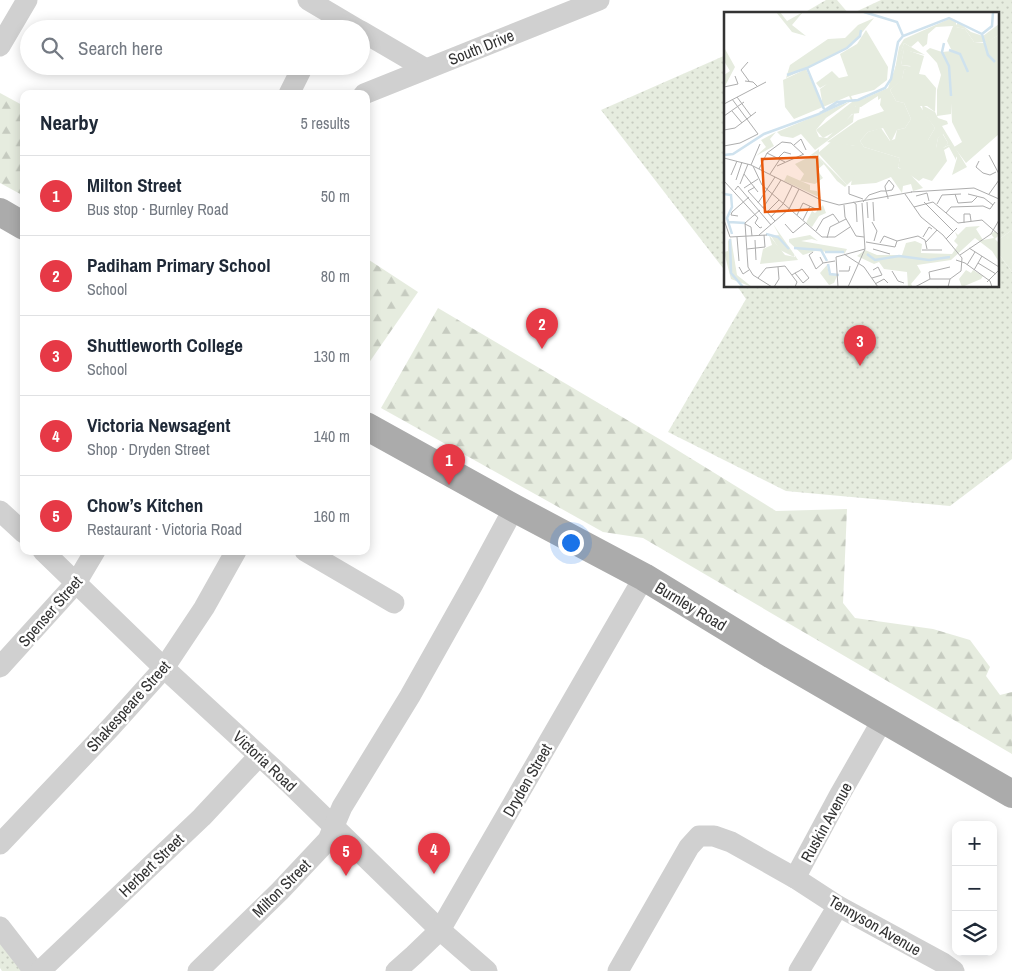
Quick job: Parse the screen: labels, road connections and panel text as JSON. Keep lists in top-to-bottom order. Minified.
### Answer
{"streets":{"main road":["Burnley Road"],"street":["South Drive","Spenser Street","Shakespeare Street","Victoria Road","Dryden Street","Ruskin Avenue","Herbert Street","Milton Street","Tennyson Avenue"]},"crossings":[["Burnley Road","Dryden Street"],["Burnley Road","Ruskin Avenue"],["Burnley Road","Milton Street"],["Spenser Street","Victoria Road"],["Shakespeare Street","Victoria Road"],["Victoria Road","Dryden Street"],["Victoria Road","Herbert Street"],["Victoria Road","Milton Street"],["Ruskin Avenue","Tennyson Avenue"]],"page":{"search":"Search here","heading":["Nearby","5 results"],"list":[{"mark":"1","name":"Milton Street","note":"Bus stop · Burnley Road","value":"50 m"},{"mark":"2","name":"Padiham Primary School","note":"School","value":"80 m"},{"mark":"3","name":"Shuttleworth College","note":"School","value":"130 m"},{"mark":"4","name":"Victoria Newsagent","note":"Shop · Dryden Street","value":"140 m"},{"mark":"5","name":"Chow’s Kitchen","note":"Restaurant · Victoria Road","value":"160 m"}],"pins":["2","3","1","4","5"],"map_buttons":["+","−"]}}
